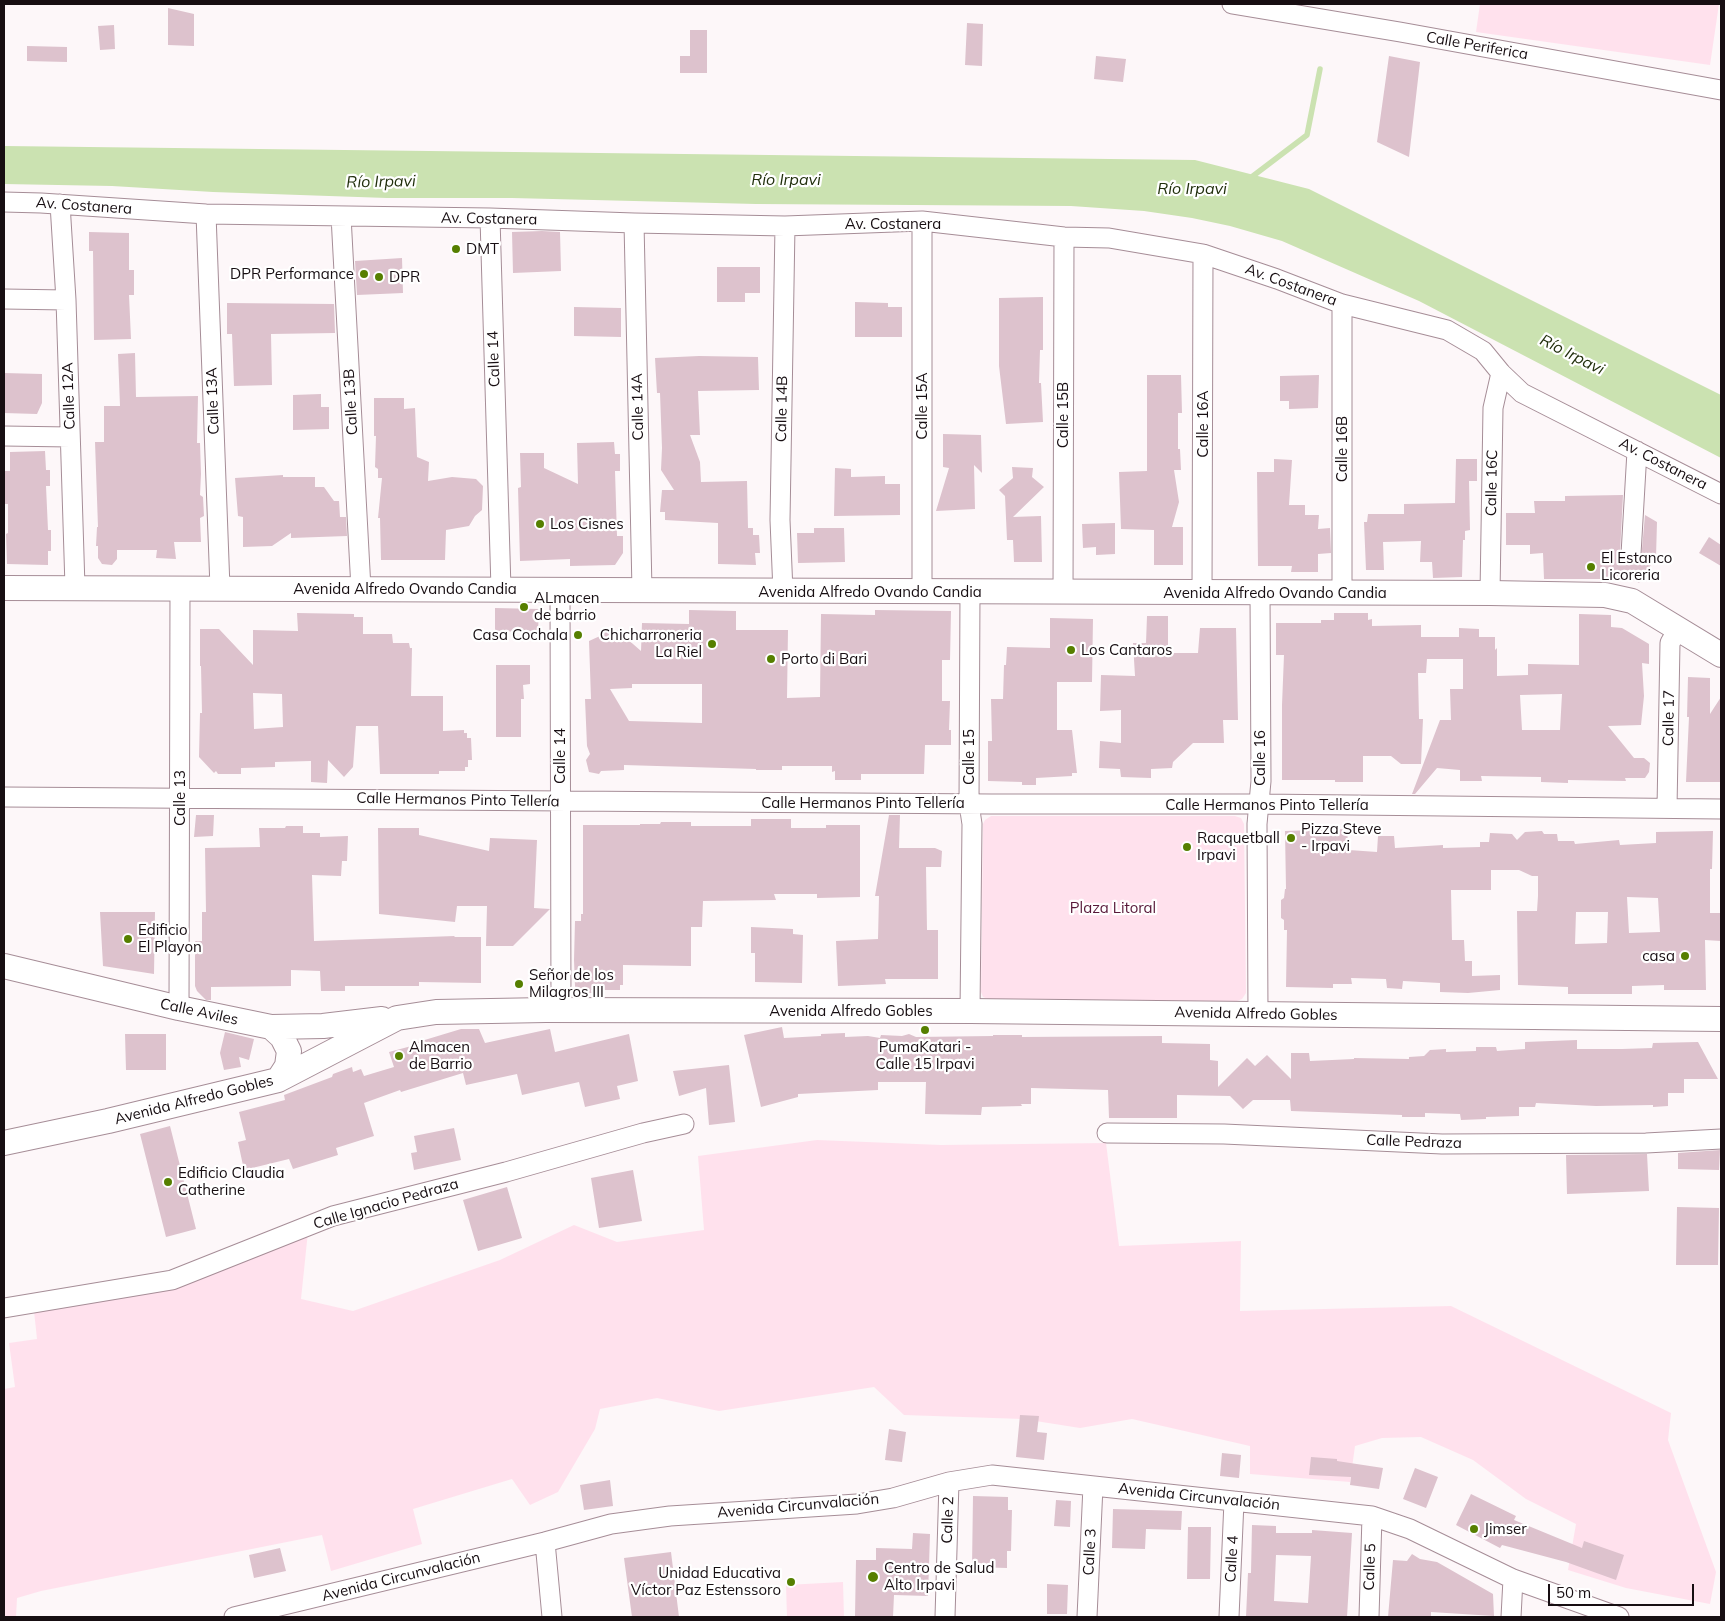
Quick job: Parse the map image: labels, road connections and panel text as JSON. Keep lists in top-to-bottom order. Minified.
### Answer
{"streets":{"main road":["Avenida Alfredo Ovando Candia","Avenida Alfredo Gobles","Calle Aviles"],"street":["Calle Periferica","Av. Costanera","Calle 14","Calle 12A","Calle 13A","Calle 13B","Calle 15A","Calle 14A","Calle 14B","Calle 15B","Calle 16A","Calle 16B","Calle 16C","Calle 17","Calle 15","Calle 16","Calle 13","Calle Hermanos Pinto Tellería","Calle Pedraza","Calle Ignacio Pedraza","Avenida Circunvalación","Calle 2","Calle 3","Calle 4","Calle 5"]},"crossings":[["Av. Costanera","Calle 14"],["Av. Costanera","Calle 12A"],["Av. Costanera","Calle 13A"],["Av. Costanera","Calle 13B"],["Av. Costanera","Calle 15A"],["Av. Costanera","Calle 14A"],["Av. Costanera","Calle 14B"],["Av. Costanera","Calle 15B"],["Av. Costanera","Calle 16A"],["Av. Costanera","Calle 16B"],["Av. Costanera","Calle 16C"],["Calle 14","Avenida Alfredo Ovando Candia"],["Calle 14","Calle Hermanos Pinto Tellería"],["Calle 14","Avenida Alfredo Gobles"],["Calle 12A","Avenida Alfredo Ovando Candia"],["Calle 13A","Avenida Alfredo Ovando Candia"],["Calle 13B","Avenida Alfredo Ovando Candia"],["Calle 15A","Avenida Alfredo Ovando Candia"],["Calle 14A","Avenida Alfredo Ovando Candia"],["Calle 14B","Avenida Alfredo Ovando Candia"],["Calle 15B","Avenida Alfredo Ovando Candia"],["Calle 16A","Avenida Alfredo Ovando Candia"],["Calle 16B","Avenida Alfredo Ovando Candia"],["Calle 16C","Avenida Alfredo Ovando Candia"],["Avenida Alfredo Ovando Candia","Calle 17"],["Avenida Alfredo Ovando Candia","Calle 15"],["Avenida Alfredo Ovando Candia","Calle 16"],["Avenida Alfredo Ovando Candia","Calle 13"],["Calle 17","Calle Hermanos Pinto Tellería"],["Calle 15","Calle Hermanos Pinto Tellería"],["Calle 15","Avenida Alfredo Gobles"],["Calle 16","Calle Hermanos Pinto Tellería"],["Calle 16","Avenida Alfredo Gobles"],["Calle 13","Calle Hermanos Pinto Tellería"],["Calle 13","Calle Aviles"],["Avenida Alfredo Gobles","Calle Aviles"],["Avenida Circunvalación","Calle 2"],["Avenida Circunvalación","Calle 3"],["Avenida Circunvalación","Calle 4"],["Avenida Circunvalación","Calle 5"]],"water":["Río Irpavi"],"parks":["Plaza Litoral"],"places":["DMT","DPR Performance","DPR","Los Cisnes","El Estanco Licoreria","ALmacen de barrio","Casa Cochala","Chicharroneria La Riel","Los Cantaros","Porto di Bari","Pizza Steve - Irpavi","Racquetball Irpavi","Edificio El Playon","casa","Señor de los Milagros III","PumaKatari - Calle 15 Irpavi","Almacen de Barrio","Edificio Claudia Catherine","Jimser","Centro de Salud Alto Irpavi","Unidad Educativa Víctor Paz Estenssoro"],"scale_bar":"50 m"}
